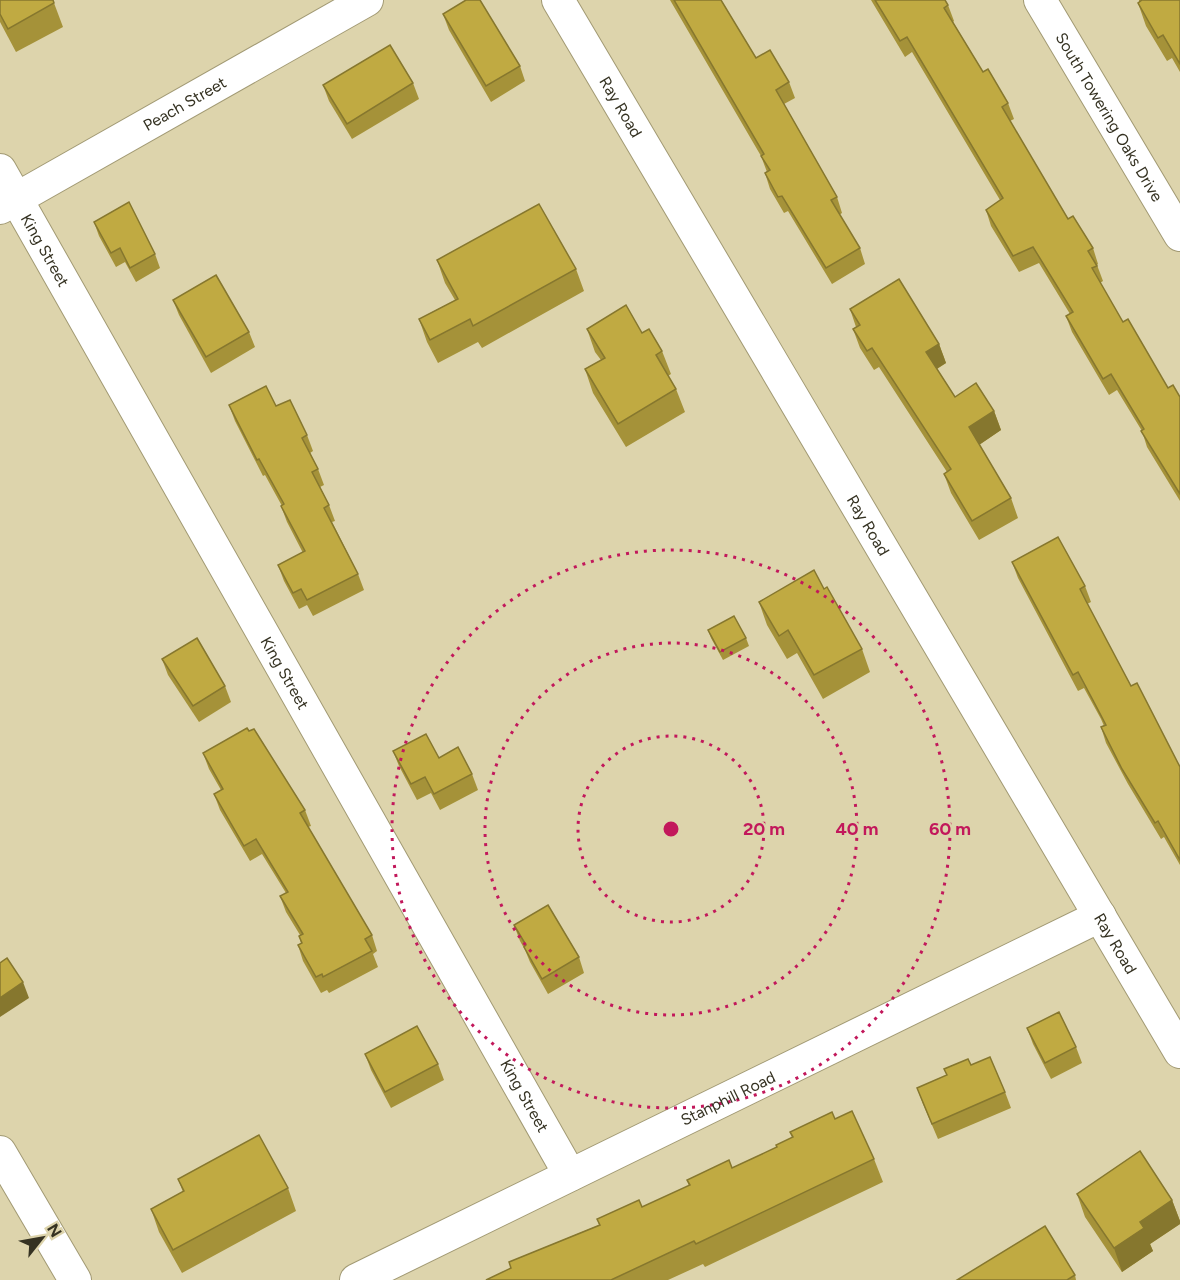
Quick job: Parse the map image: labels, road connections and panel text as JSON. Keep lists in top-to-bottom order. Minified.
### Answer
{"streets":{"street":["Peach Street","Ray Road","South Towering Oaks Drive","King Street","Stanphill Road"]},"crossings":[["Peach Street","King Street"],["Ray Road","Stanphill Road"],["King Street","Stanphill Road"]],"north":"top right","rings":["20 m","40 m","60 m"]}
